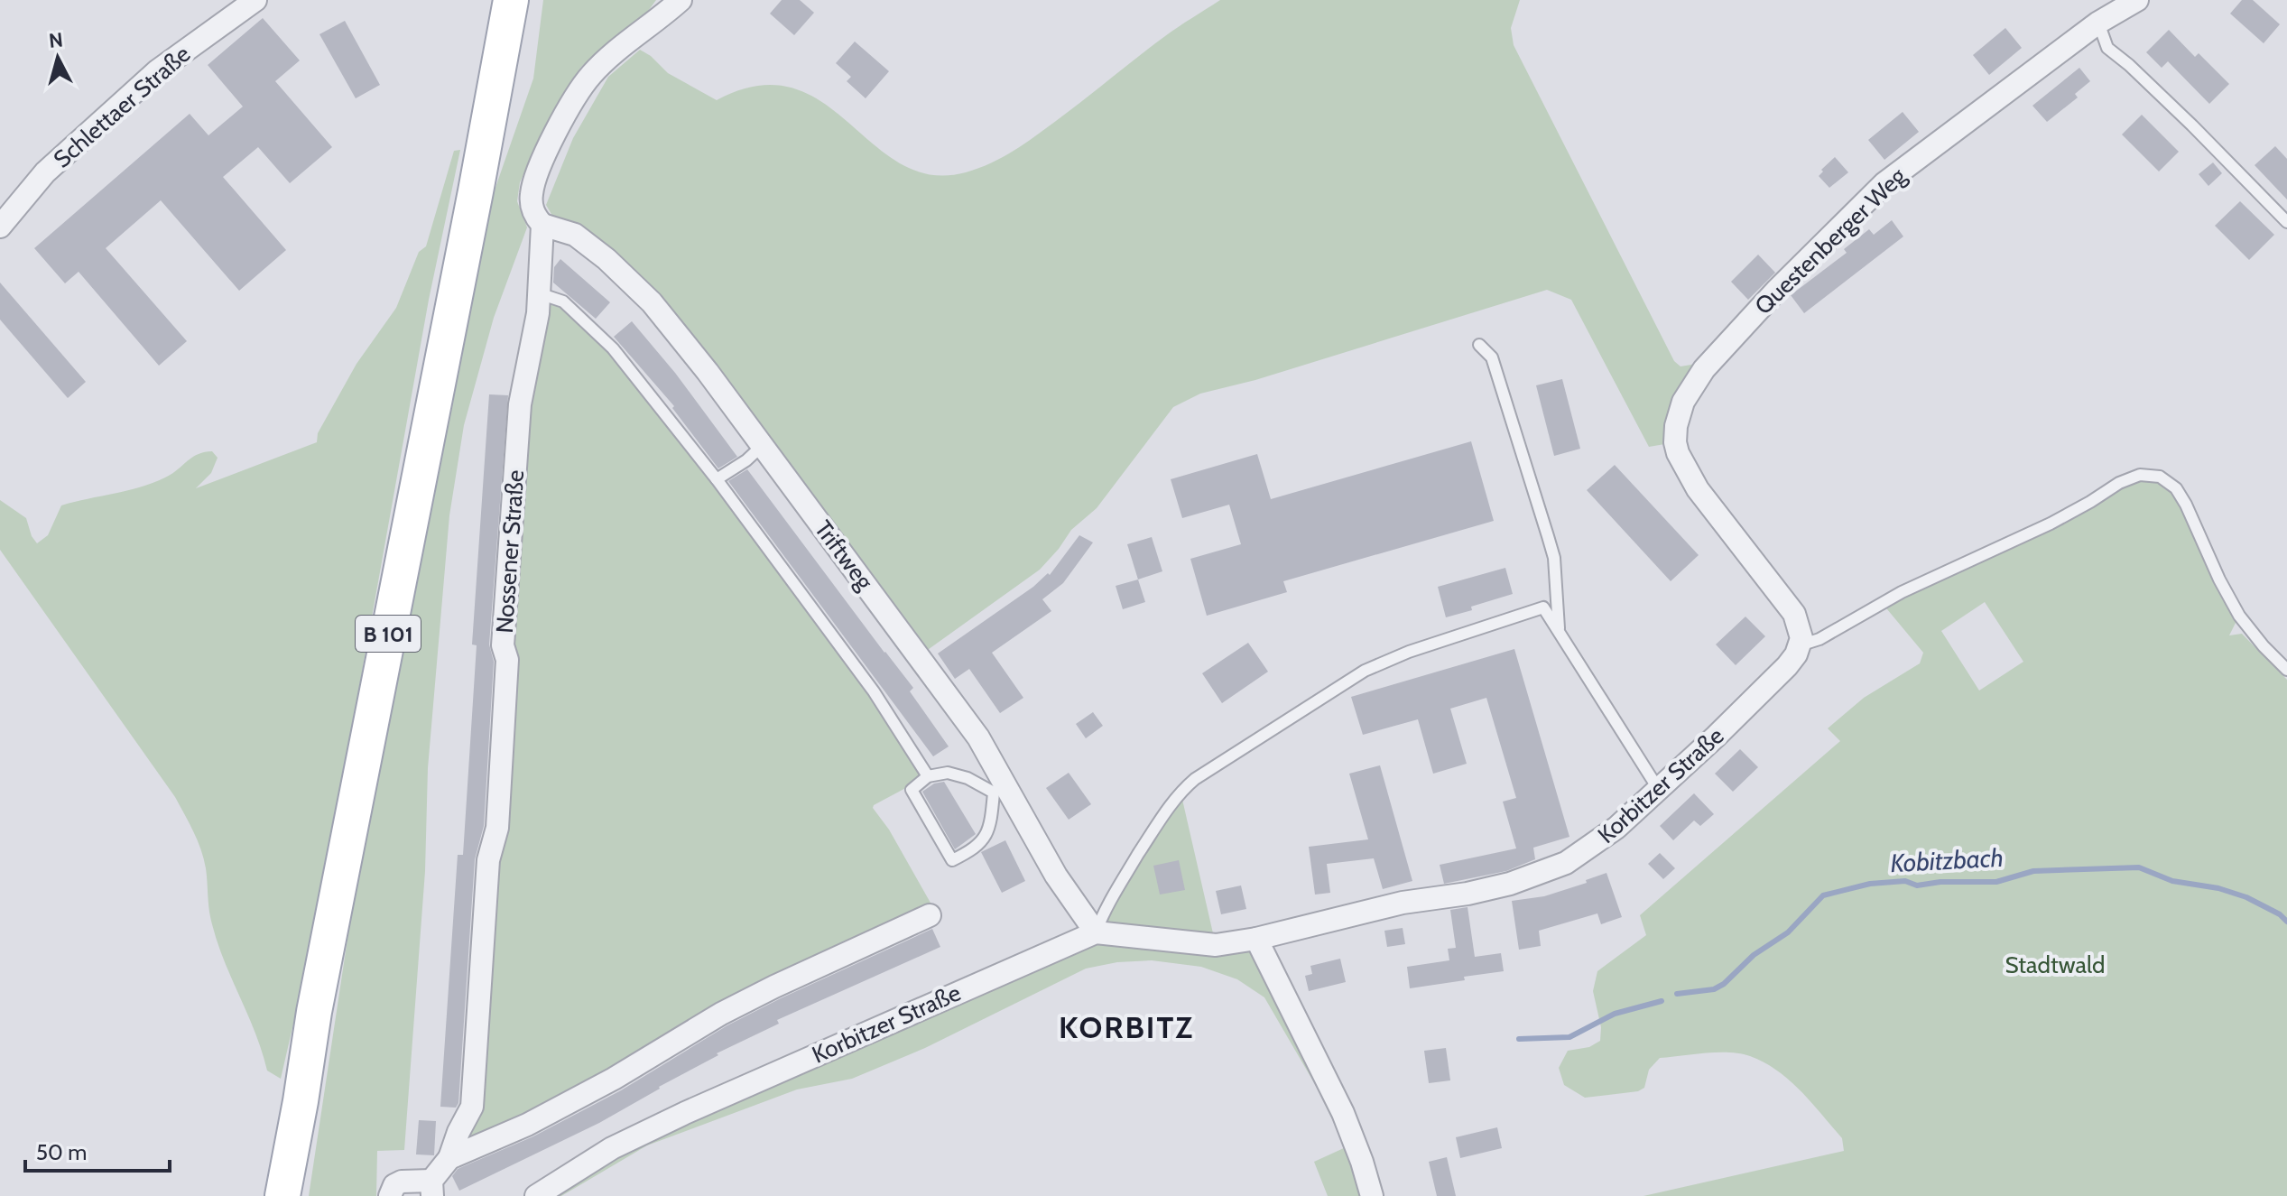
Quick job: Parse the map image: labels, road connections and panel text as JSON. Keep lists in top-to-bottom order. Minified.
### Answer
{"streets":{"main road":["B 101"],"street":["Schlettaer Straße","Questenberger Weg","Nossener Straße","Triftweg","Korbitzer Straße"]},"crossings":[["Questenberger Weg","Korbitzer Straße"],["Nossener Straße","Triftweg"],["Triftweg","Korbitzer Straße"]],"districts":["KORBITZ"],"water":["Kobitzbach"],"parks":["Stadtwald"],"scale_bar":"50 m","north":"top"}
